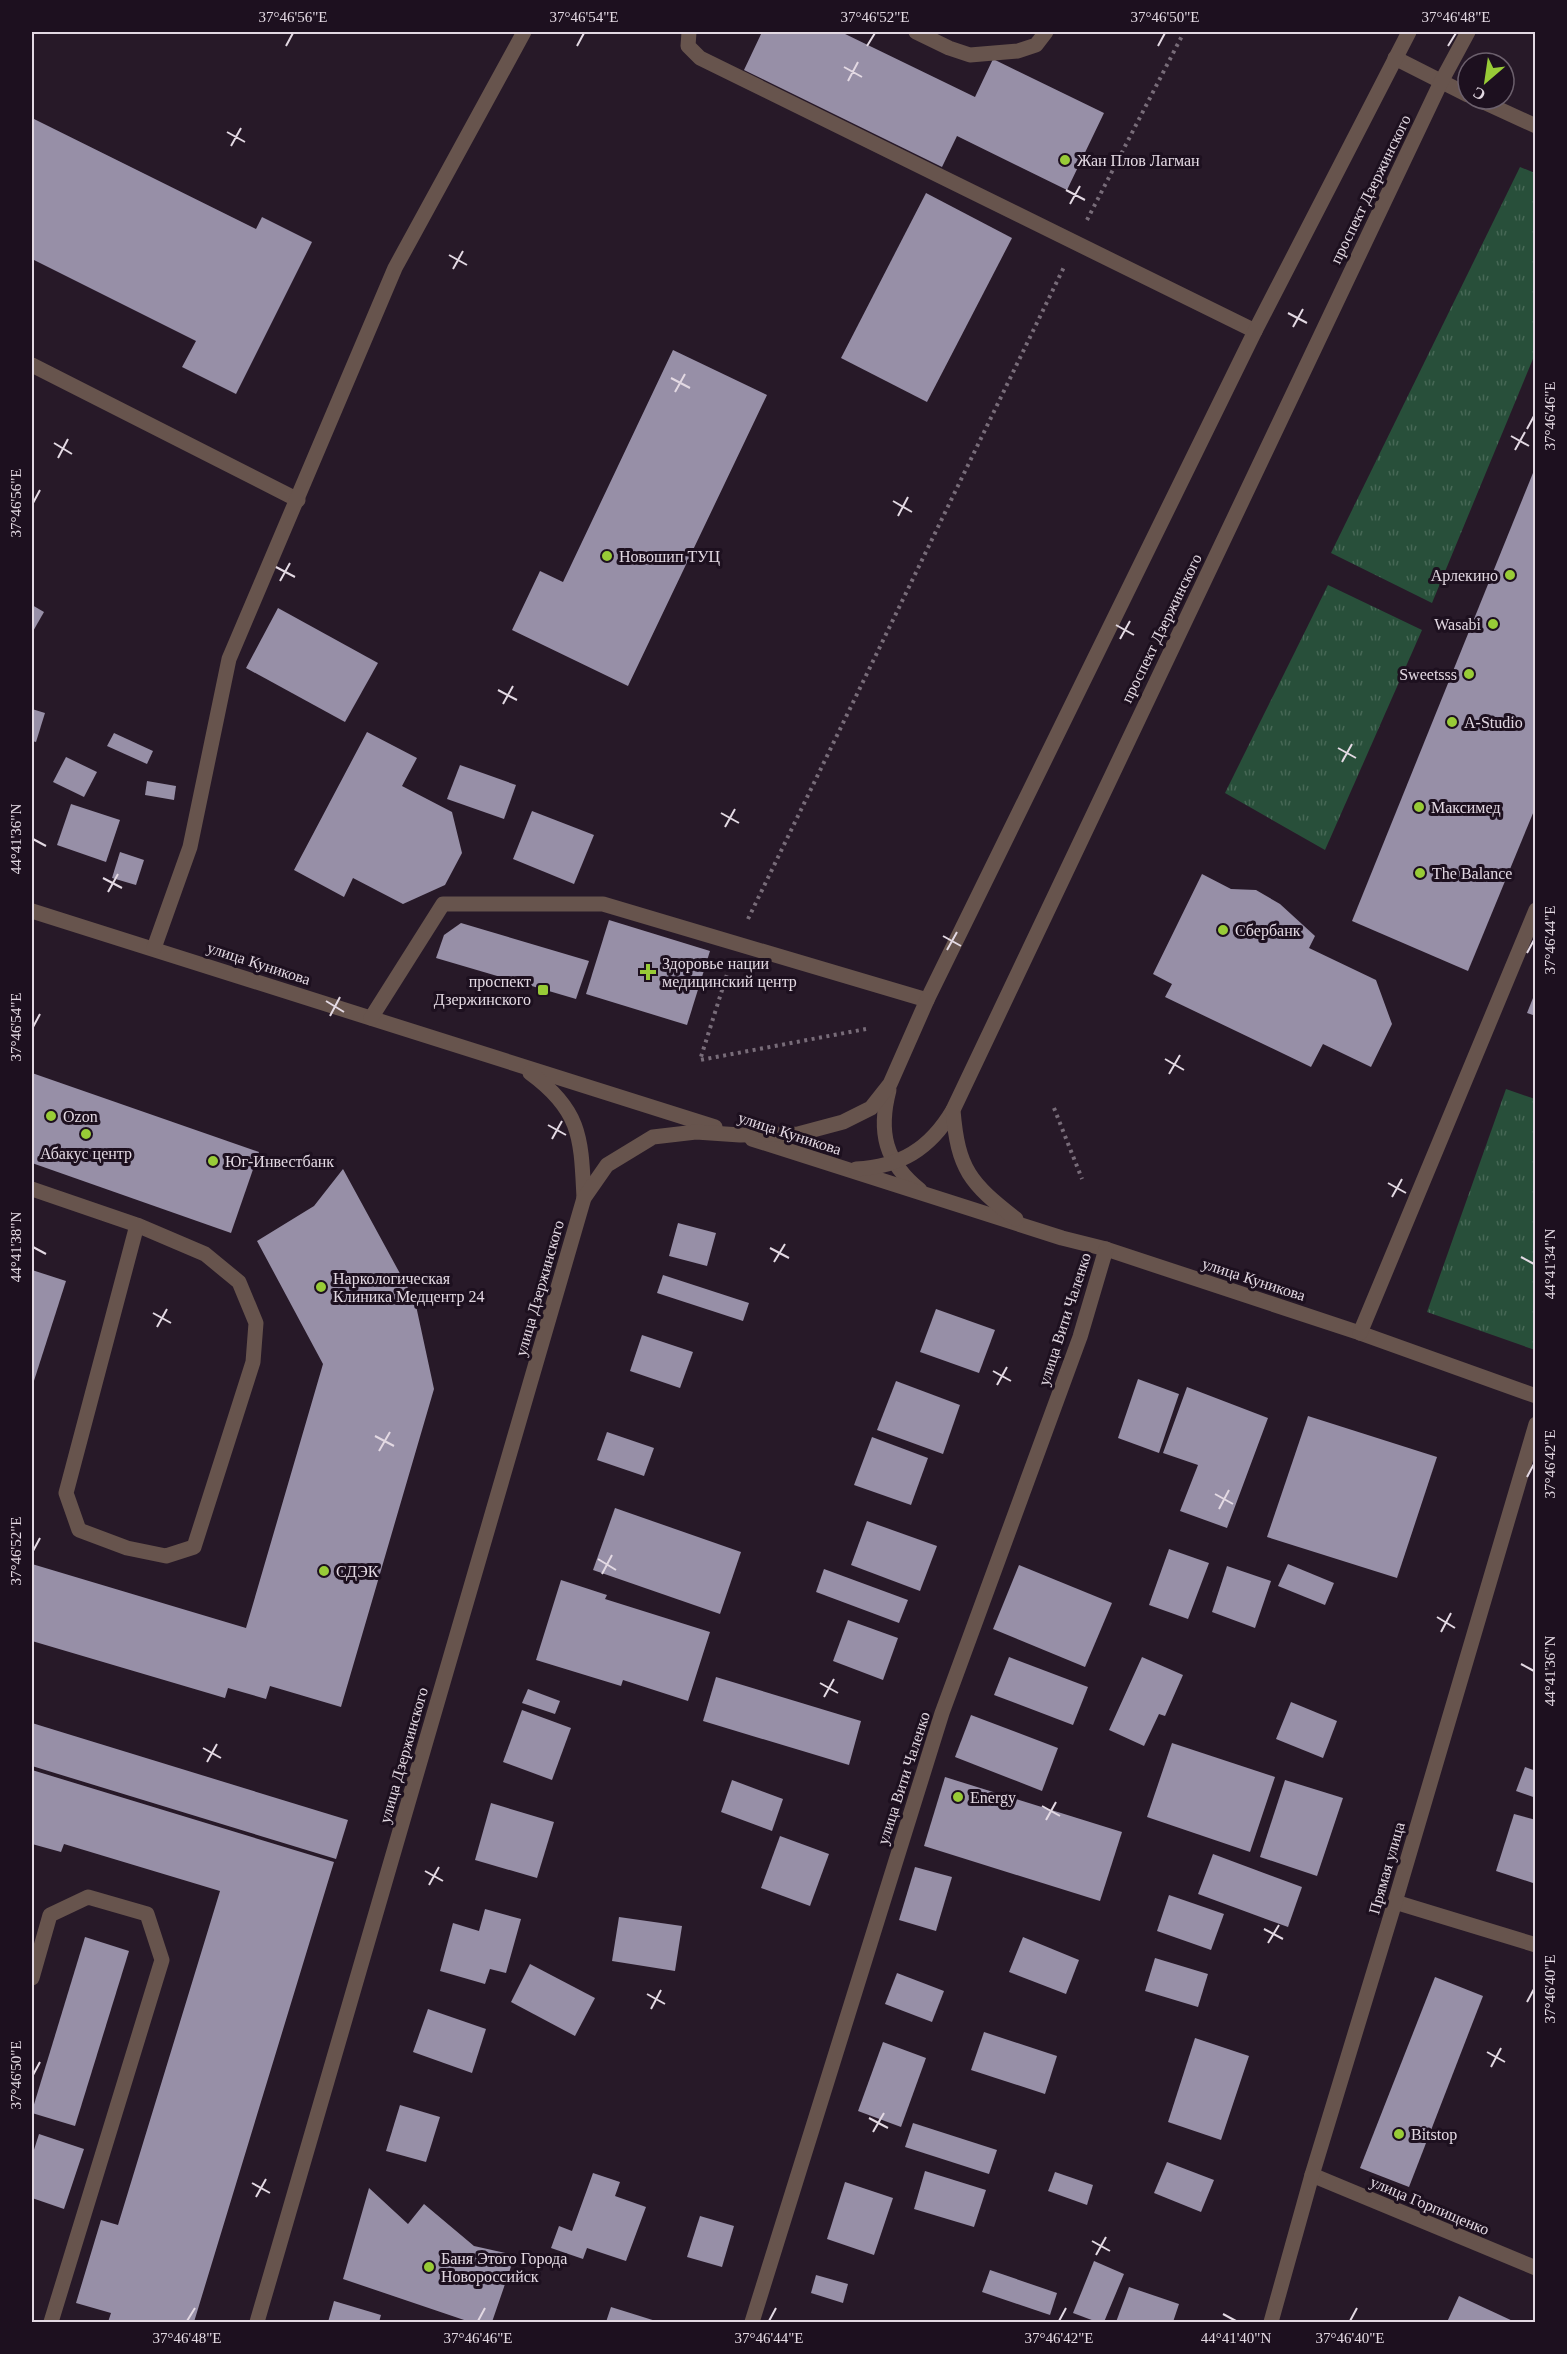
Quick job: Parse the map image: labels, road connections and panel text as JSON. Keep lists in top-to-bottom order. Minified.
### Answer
{"streets":{"street":["проспект Дзержинского","улица Куникова","улица Дзержинского","улица Вити Чаленко","Прямая улица","улица Горпищенко"]},"crossings":[["проспект Дзержинского","улица Куникова"],["улица Куникова","улица Вити Чаленко"],["Прямая улица","улица Горпищенко"]],"places":{"other":["Жан Плов Лагман","Новошип ТУЦ","Арлекино","Wasabi","Sweetsss","A-Studio","Максимед","The Balance","Сбербанк","Ozon","Абакус центр","Юг-Инвестбанк","Наркологическая Клиника Медцентр 24","СДЭК","Energy","Bitstop","Баня Этого Города Новороссийск"],"health":["Здоровье нации медицинский центр"],"transit":["проспект Дзержинского"]},"north":"bottom left","coordinates":["37°46'56\"E","37°46'54\"E","37°46'52\"E","37°46'50\"E","37°46'48\"E","37°46'46\"E","44°41'36\"N","37°46'44\"E","44°41'38\"N","44°41'34\"N","37°46'42\"E","37°46'40\"E","44°41'40\"N"]}
